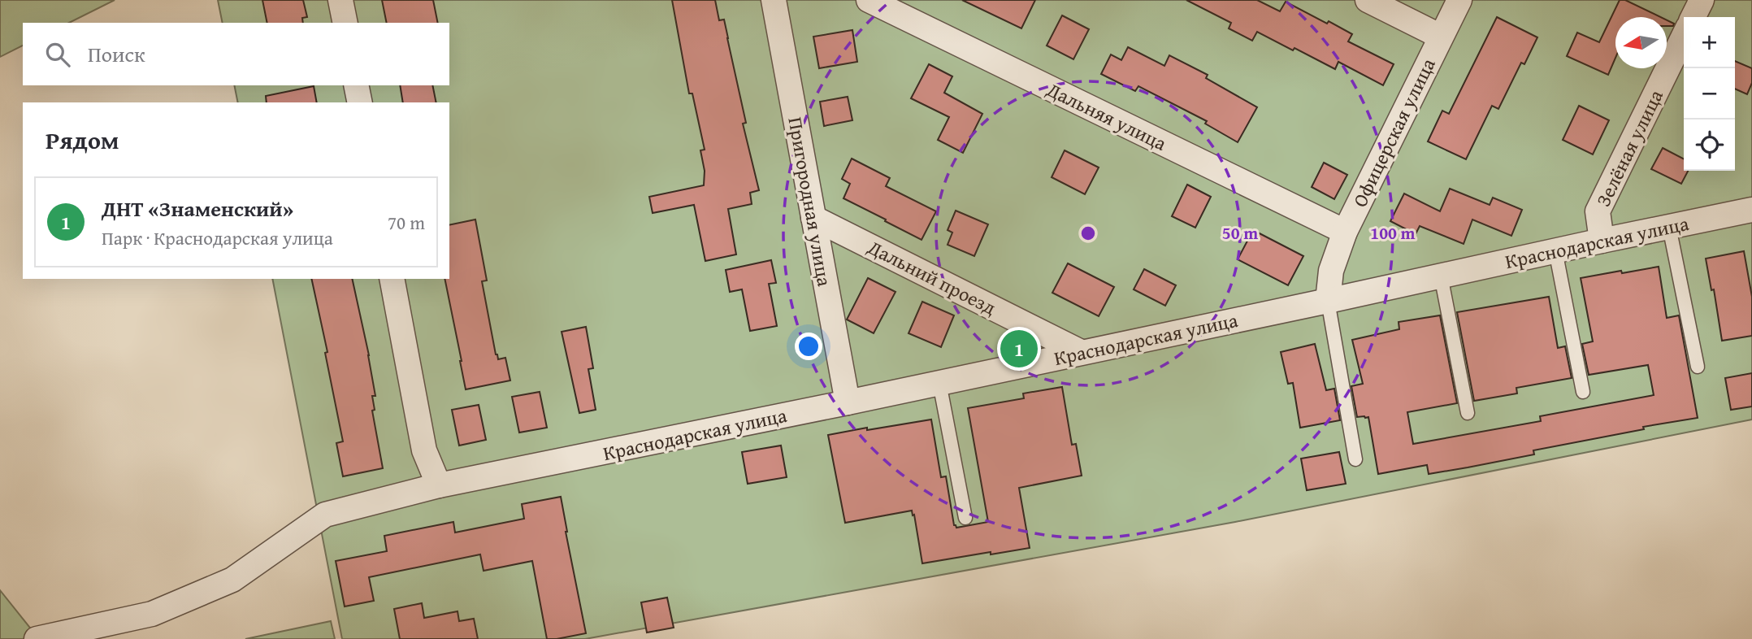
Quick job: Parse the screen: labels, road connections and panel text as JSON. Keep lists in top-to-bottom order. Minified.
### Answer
{"streets":{"street":["Дальняя улица","Офицерская улица","Зелёная улица","Пригородная улица","Краснодарская улица","Дальний проезд"]},"crossings":[["Дальняя улица","Офицерская улица"],["Офицерская улица","Краснодарская улица"],["Зелёная улица","Краснодарская улица"],["Пригородная улица","Краснодарская улица"],["Пригородная улица","Дальний проезд"],["Краснодарская улица","Дальний проезд"]],"north":"left","page":{"map_buttons":["+","−"],"search":"Поиск","heading":"Рядом","list":[{"mark":"1","name":"ДНТ «Знаменский»","note":"Парк · Краснодарская улица","value":"70 m"}],"pins":"1"},"rings":["50 m","100 m"]}
